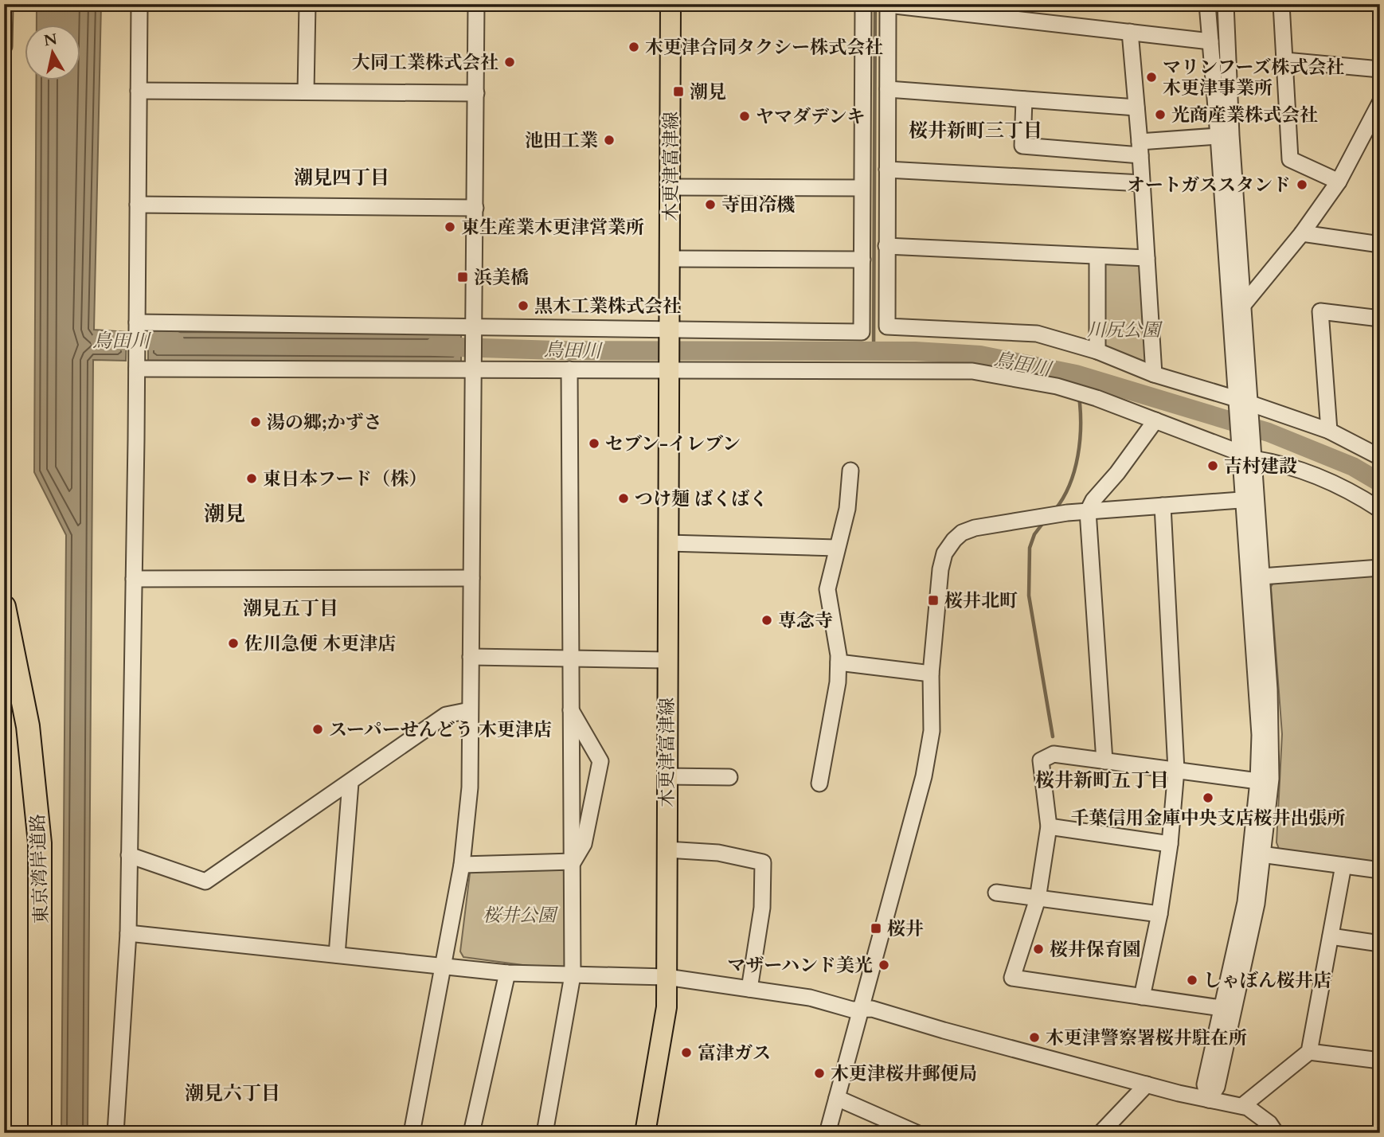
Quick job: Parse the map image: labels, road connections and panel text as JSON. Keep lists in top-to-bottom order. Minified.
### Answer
{"streets":{"highway":["東京湾岸道路"],"main road":["木更津富津線"]},"districts":["桜井新町三丁目","潮見四丁目","潮見","潮見五丁目","桜井新町五丁目","潮見六丁目"],"water":["鳥田川"],"parks":["川尻公園","桜井公園"],"places":{"other":["木更津合同タクシー株式会社","大同工業株式会社","マリンフーズ株式会社 木更津事業所","光商産業株式会社","ヤマダデンキ","池田工業","オートガススタンド","寺田冷機","東生産業木更津営業所","黒木工業株式会社","湯の郷;かずさ","セブン-イレブン","吉村建設","東日本フード（株）","つけ麺 ばくばく","専念寺","佐川急便 木更津店","スーパーせんどう 木更津店","千葉信用金庫中央支店桜井出張所","桜井保育園","マザーハンド美光","しゃぼん桜井店","木更津警察署桜井駐在所","富津ガス","木更津桜井郵便局"],"transit":["潮見","浜美橋","桜井北町","桜井"]},"north":"top"}
